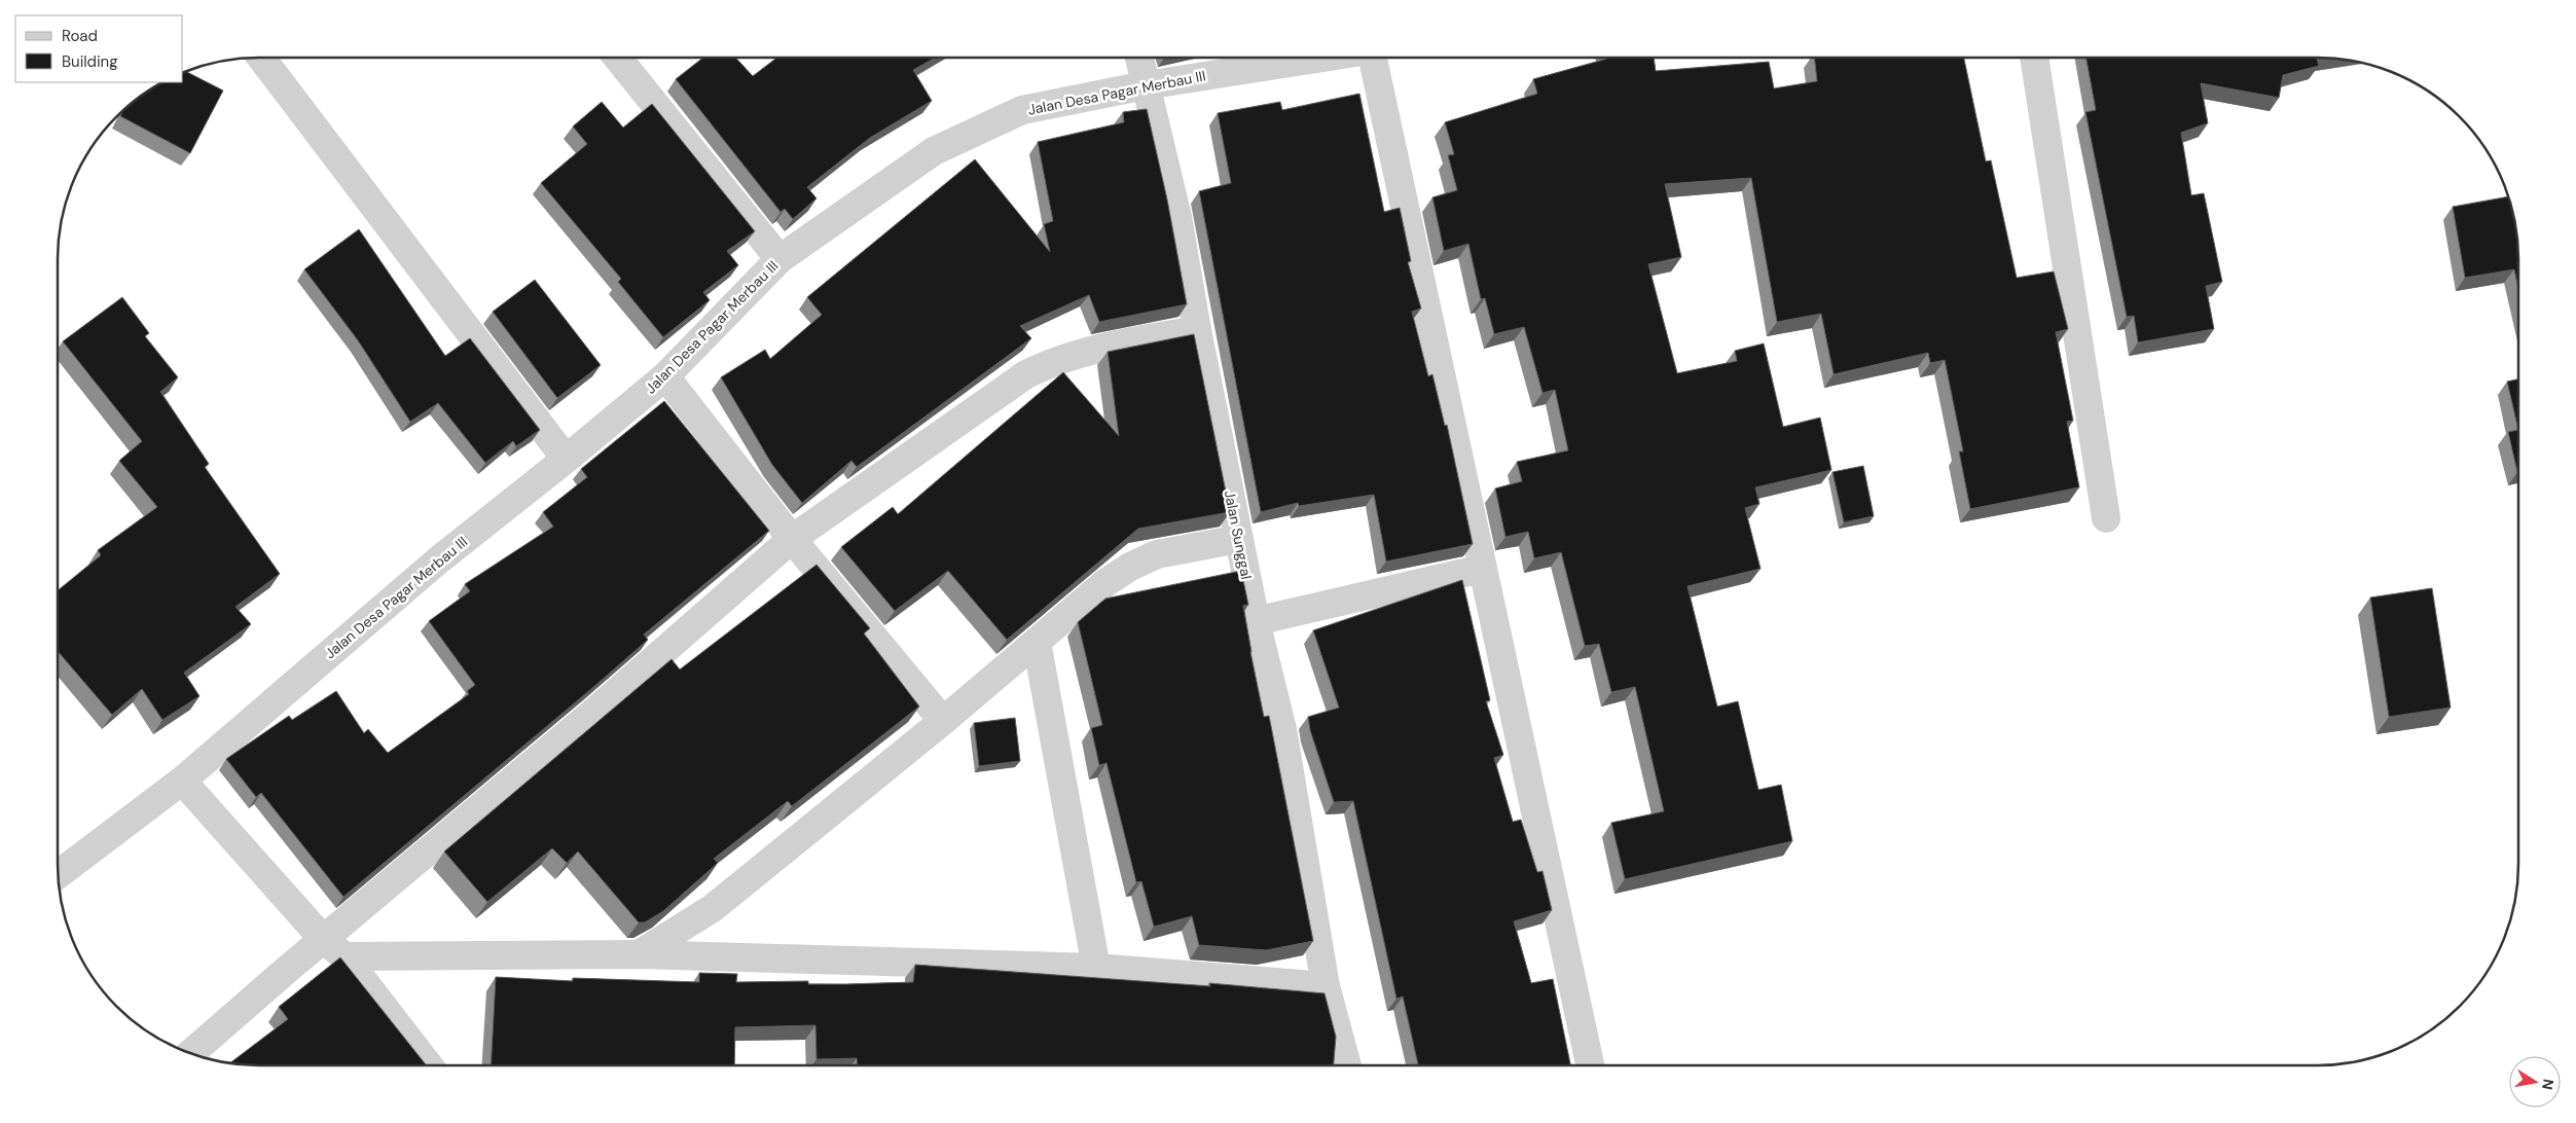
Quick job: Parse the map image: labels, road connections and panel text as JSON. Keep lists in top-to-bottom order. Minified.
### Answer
{"streets":{"street":["Jalan Desa Pagar Merbau III","Jalan Sunggal"]},"crossings":[["Jalan Desa Pagar Merbau III","Jalan Sunggal"]],"legend":["Road","Building"],"north":"right"}
